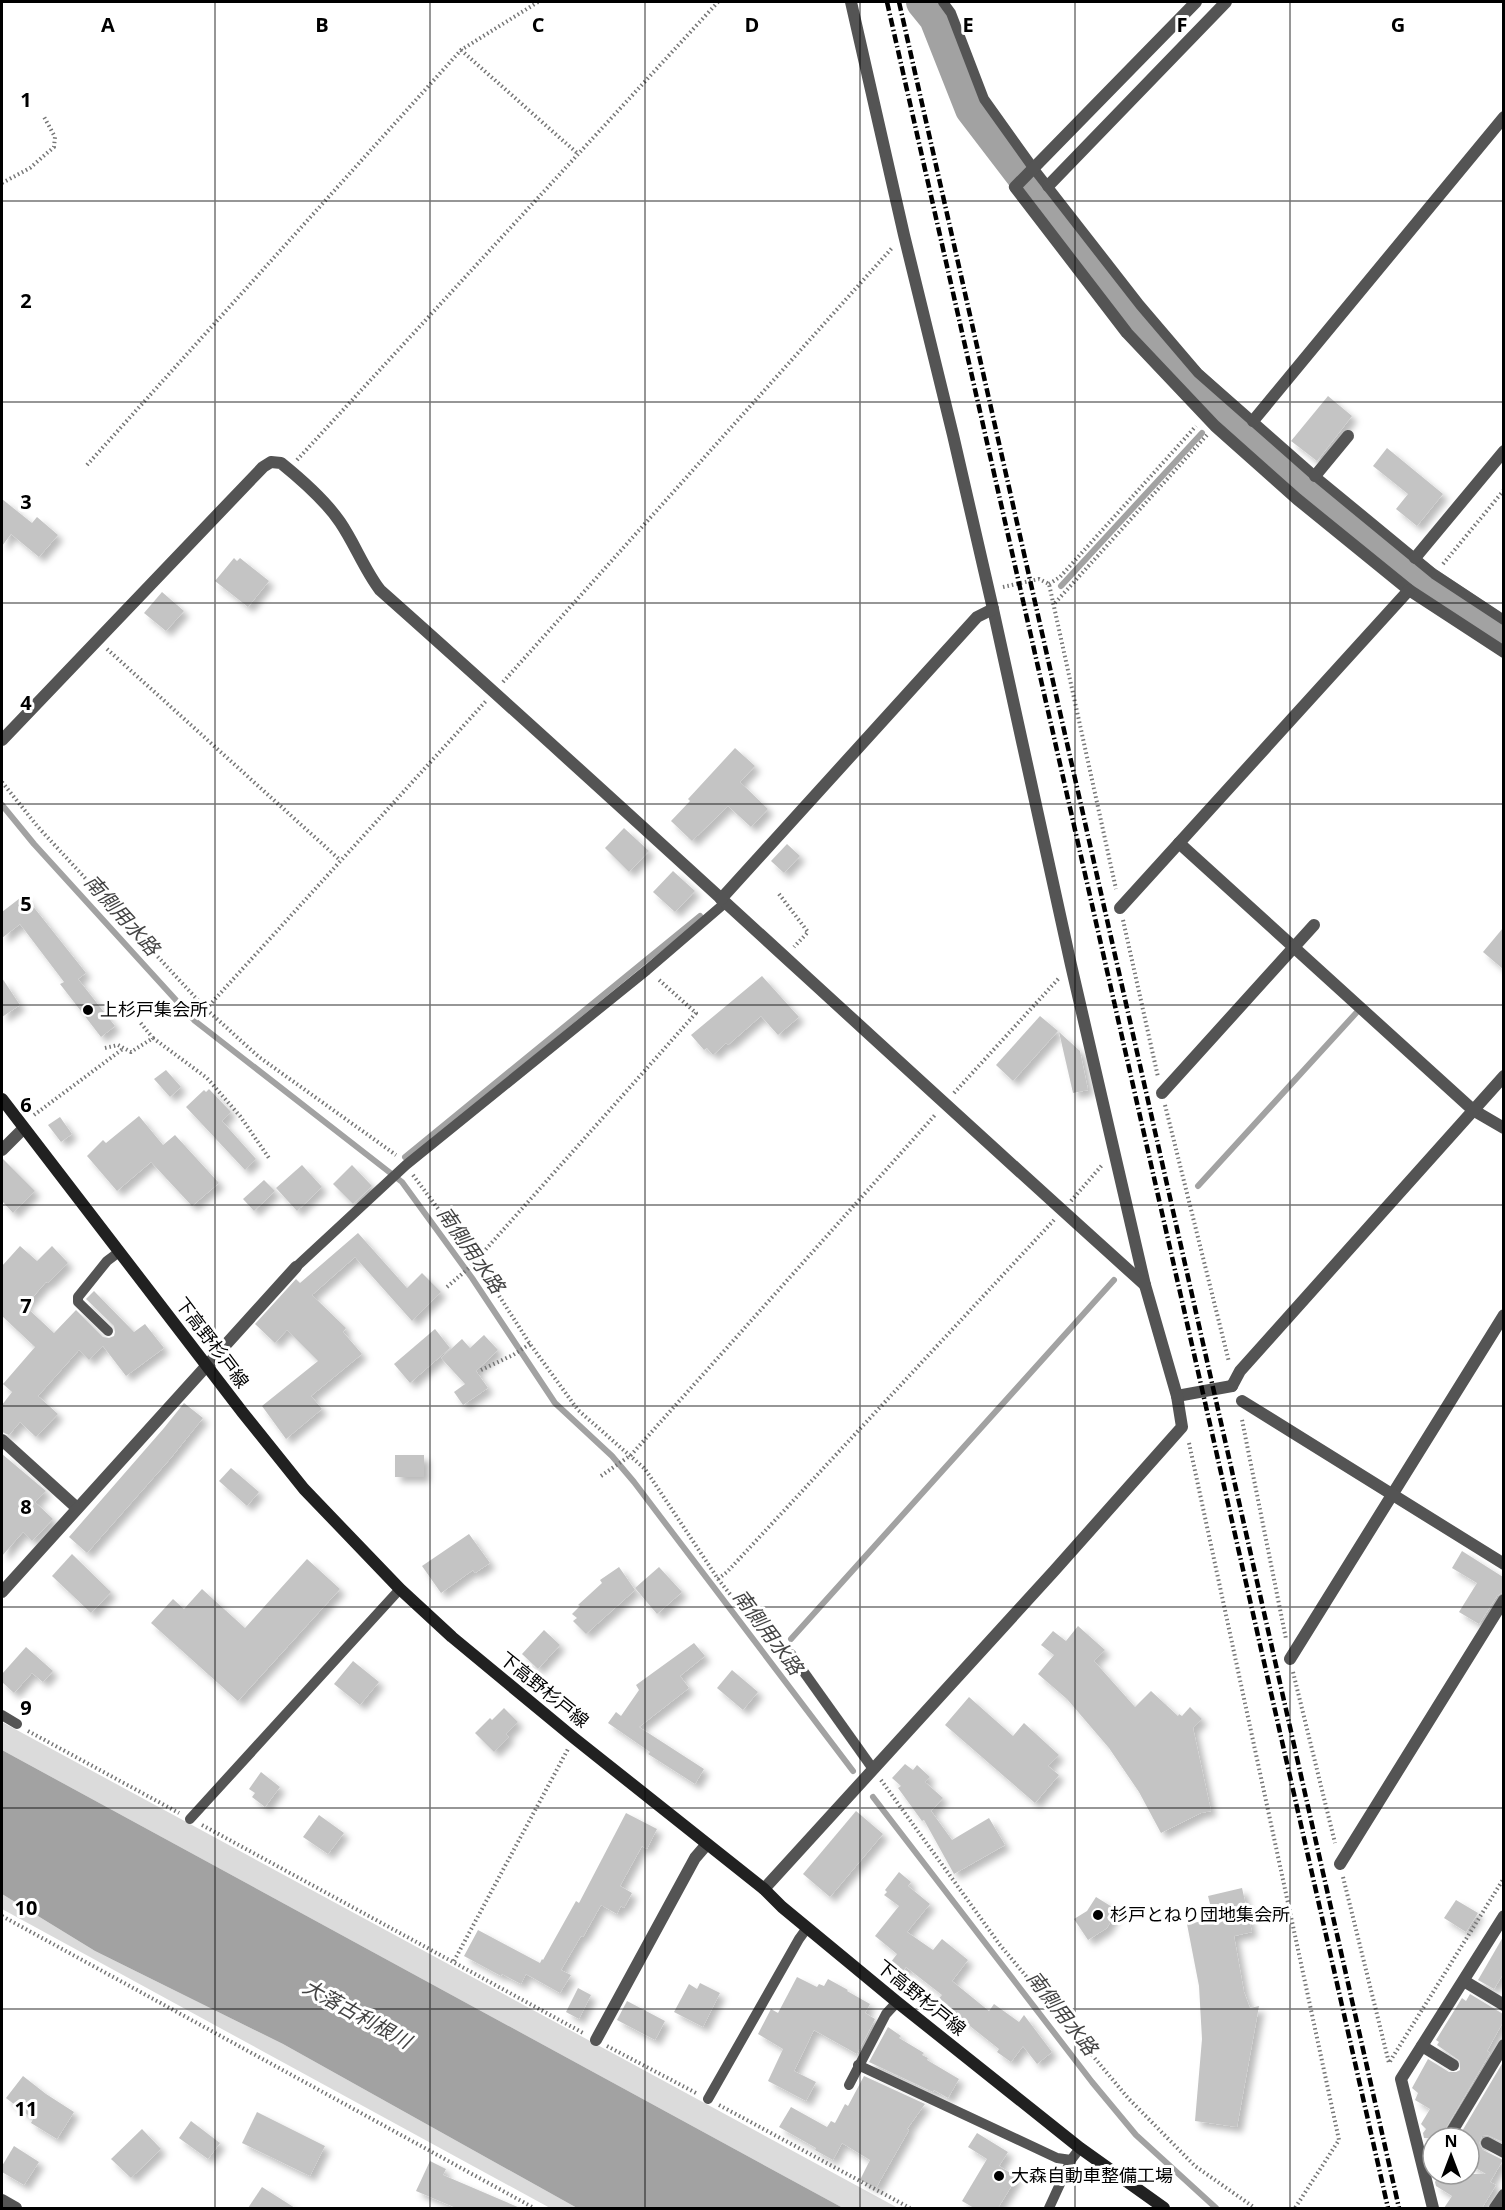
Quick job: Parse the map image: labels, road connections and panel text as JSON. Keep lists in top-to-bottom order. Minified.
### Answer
{"streets":{"main road":["下高野杉戸線"]},"water":["南側用水路","大落古利根川"],"places":["上杉戸集会所","杉戸とねり団地集会所","大森自動車整備工場"],"north":"top","grid":{"columns":["A","B","C","D","E","F","G"],"rows":["1","2","3","4","5","6","7","8","9","10","11"]}}
